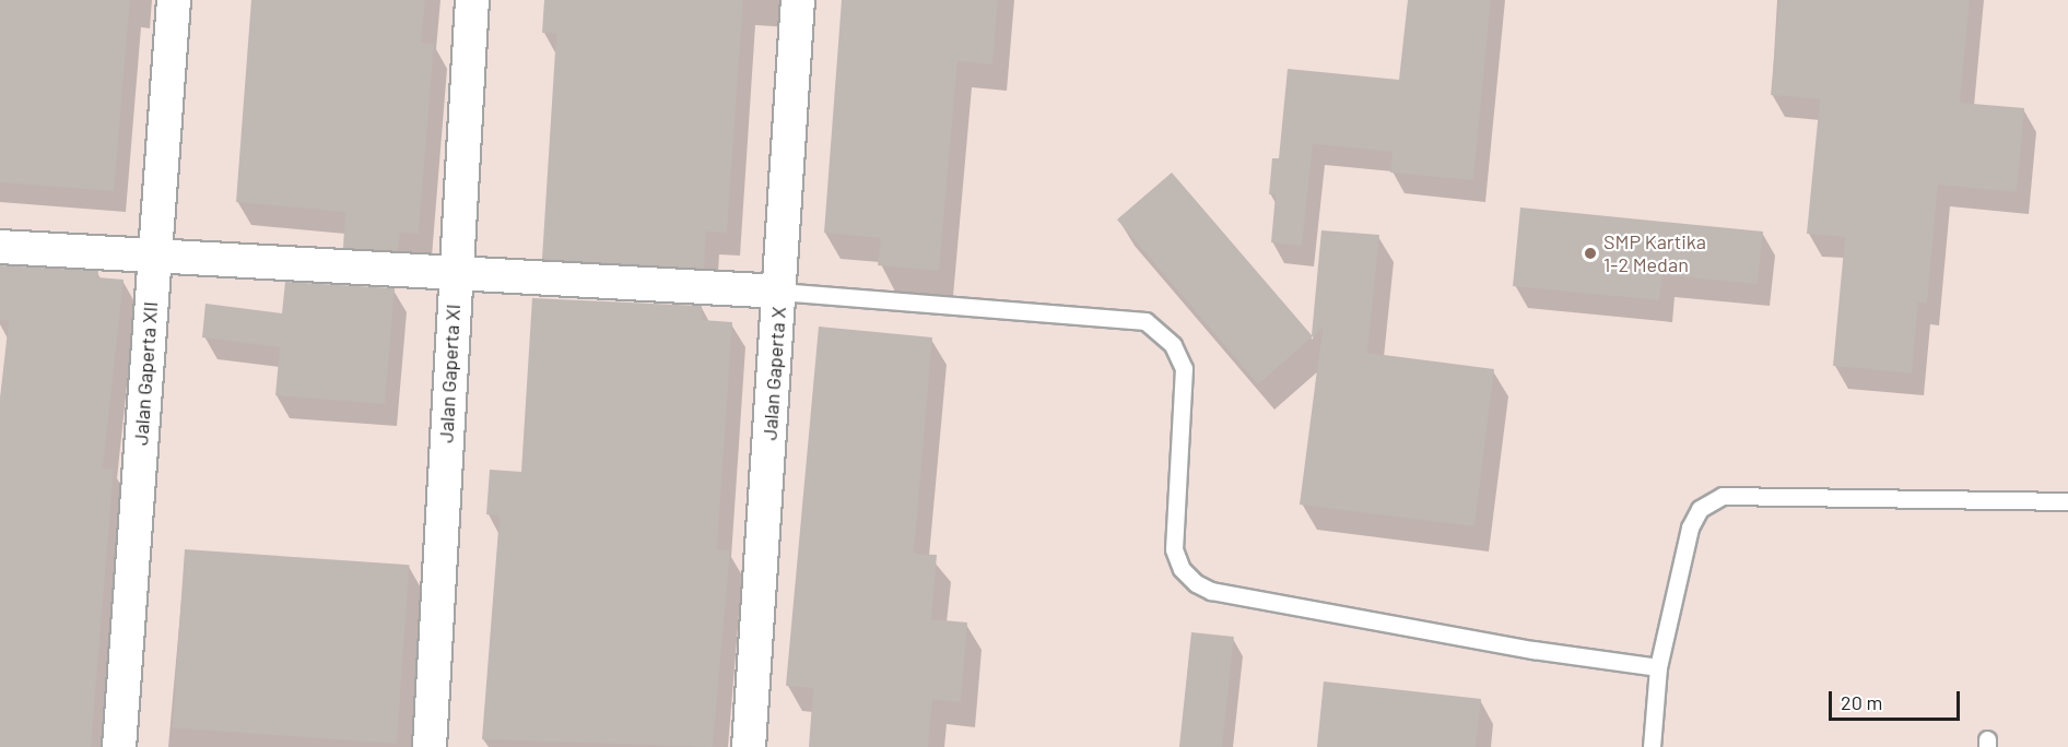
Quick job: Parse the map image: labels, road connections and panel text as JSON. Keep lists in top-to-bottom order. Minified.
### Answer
{"streets":{"street":["Jalan Gaperta XII","Jalan Gaperta XI","Jalan Gaperta X"]},"places":["SMP Kartika 1-2 Medan"],"scale_bar":"20 m"}
